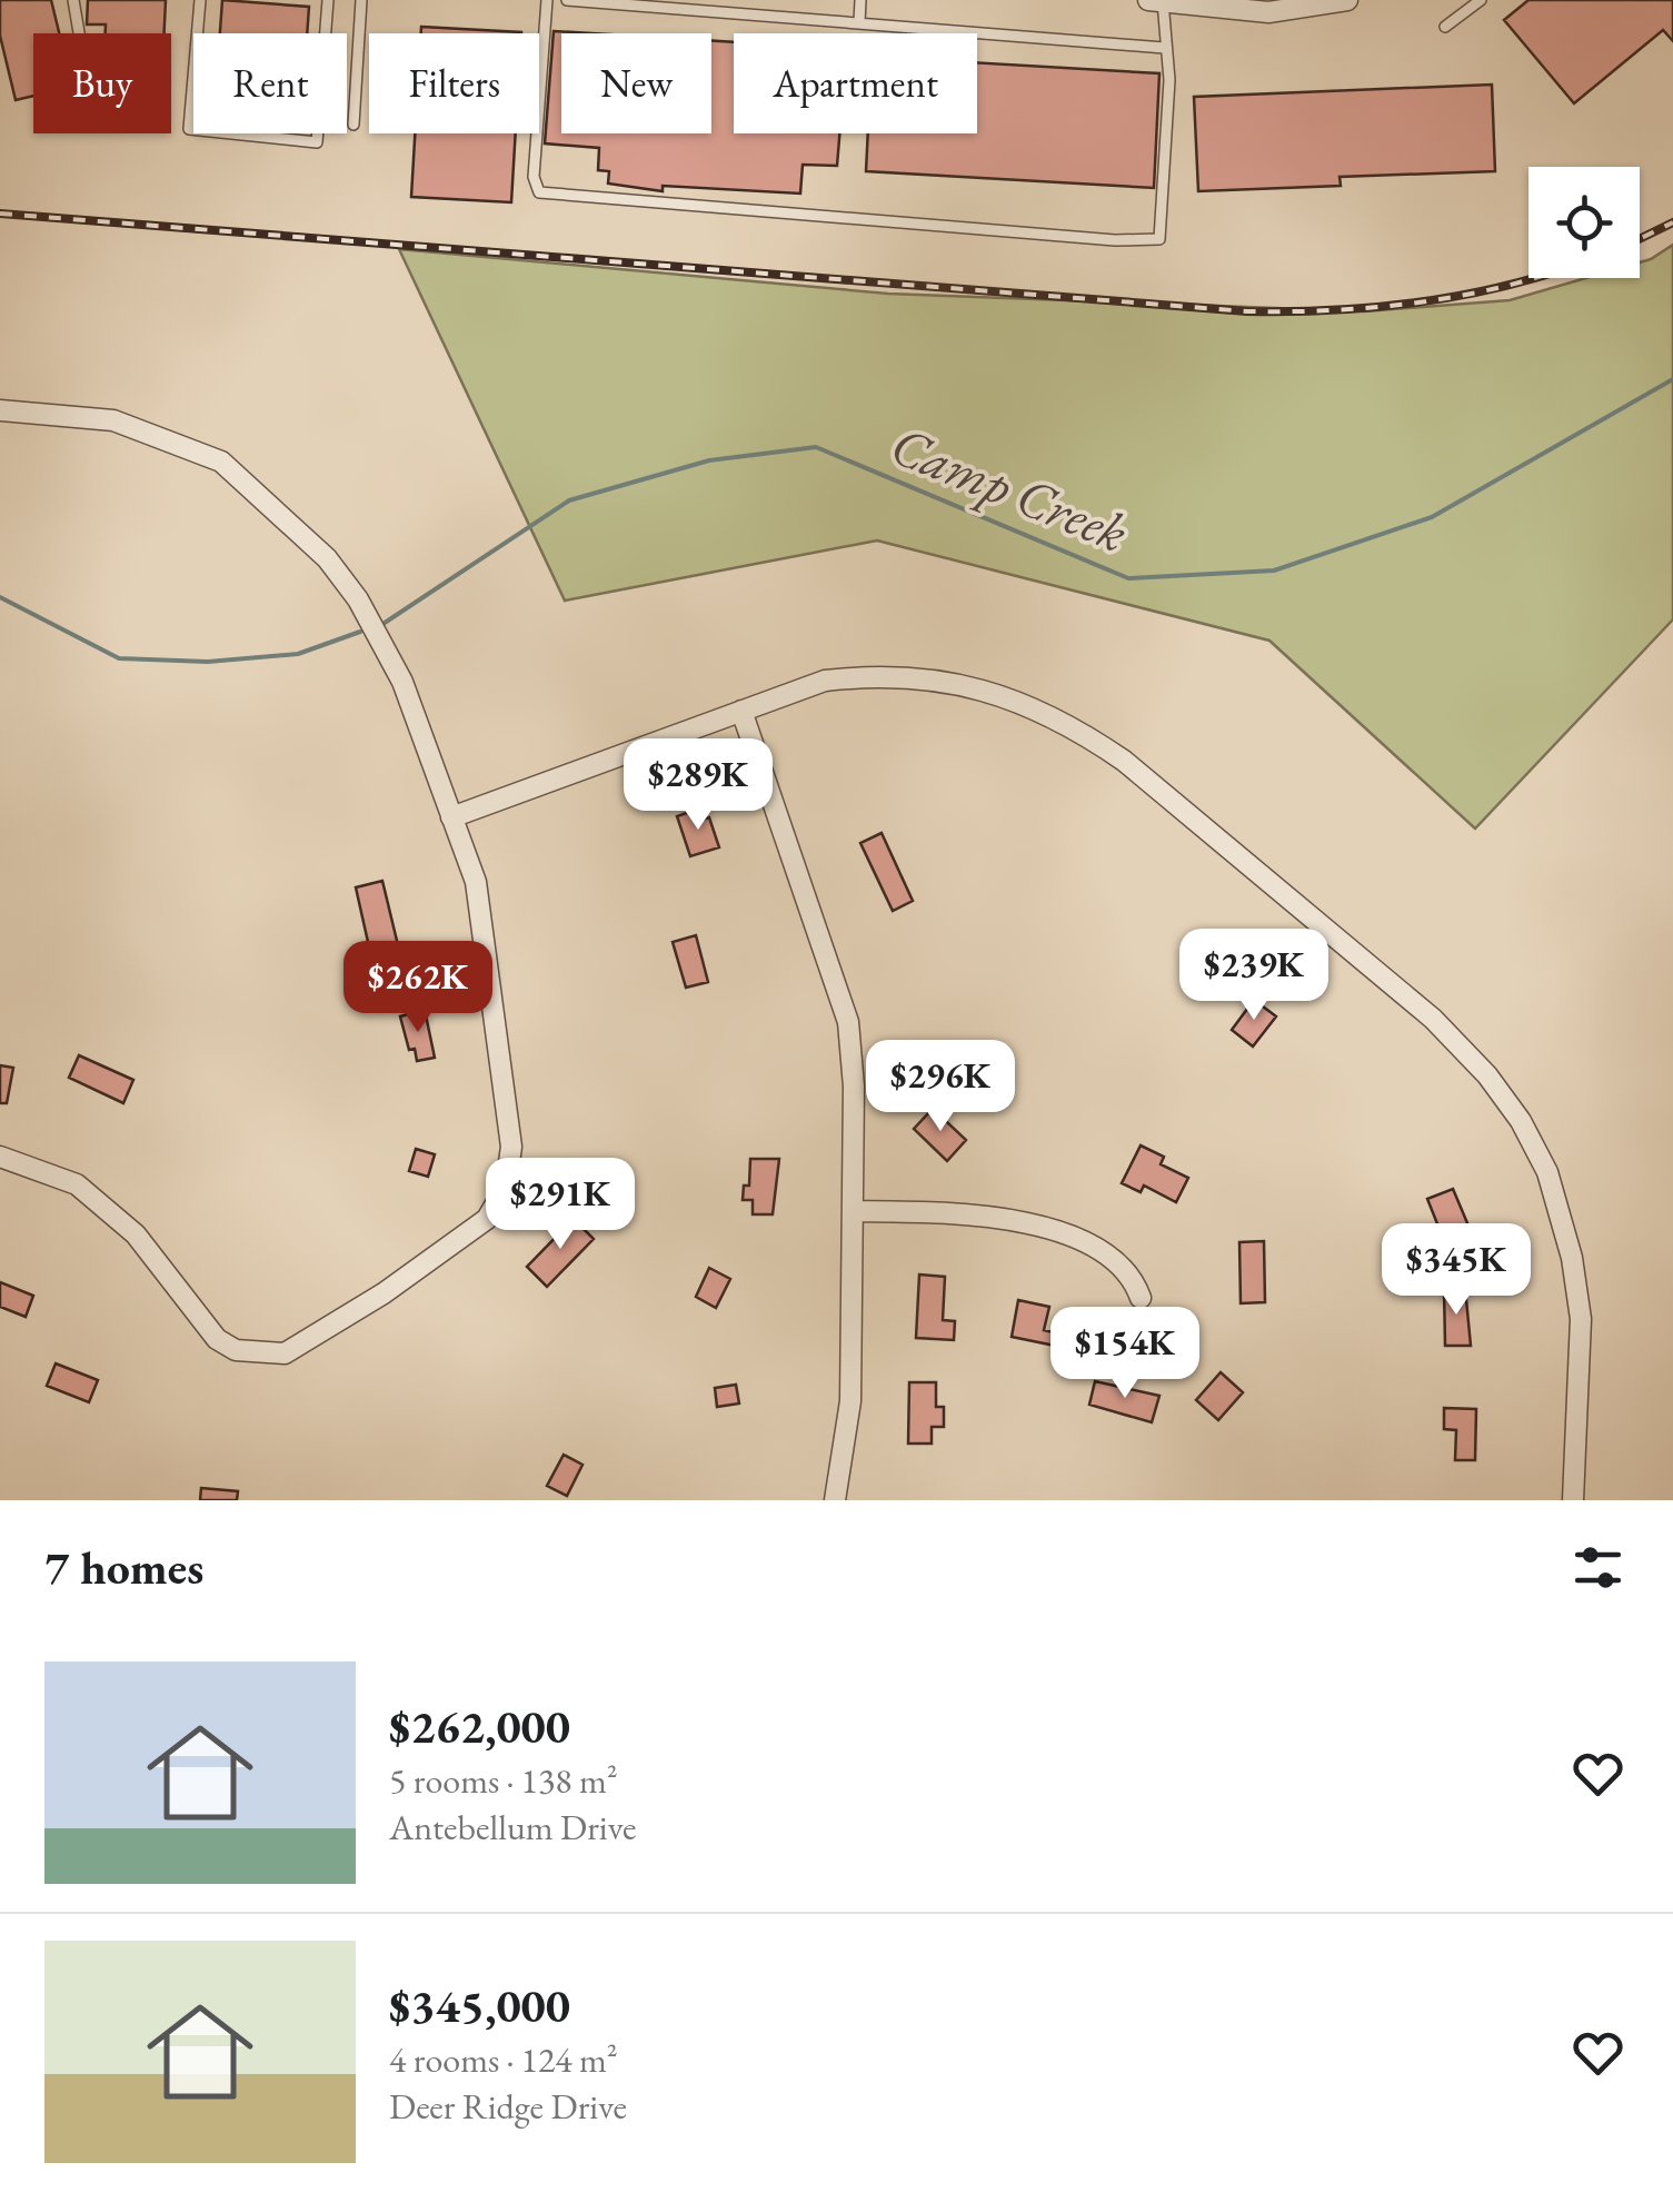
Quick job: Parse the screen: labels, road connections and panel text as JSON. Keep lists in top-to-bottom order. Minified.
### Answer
{"water":["Camp Creek"],"page":{"chip":["Buy","Rent","Filters","New","Apartment"],"price":["$289K","$239K","$262K","$296K","$291K","$345K","$154K"],"heading":"7 homes","list":[{"name":"$262,000","note":"5 rooms · 138 m² · Antebellum Drive"},{"name":"$345,000","note":"4 rooms · 124 m² · Deer Ridge Drive"}]}}
